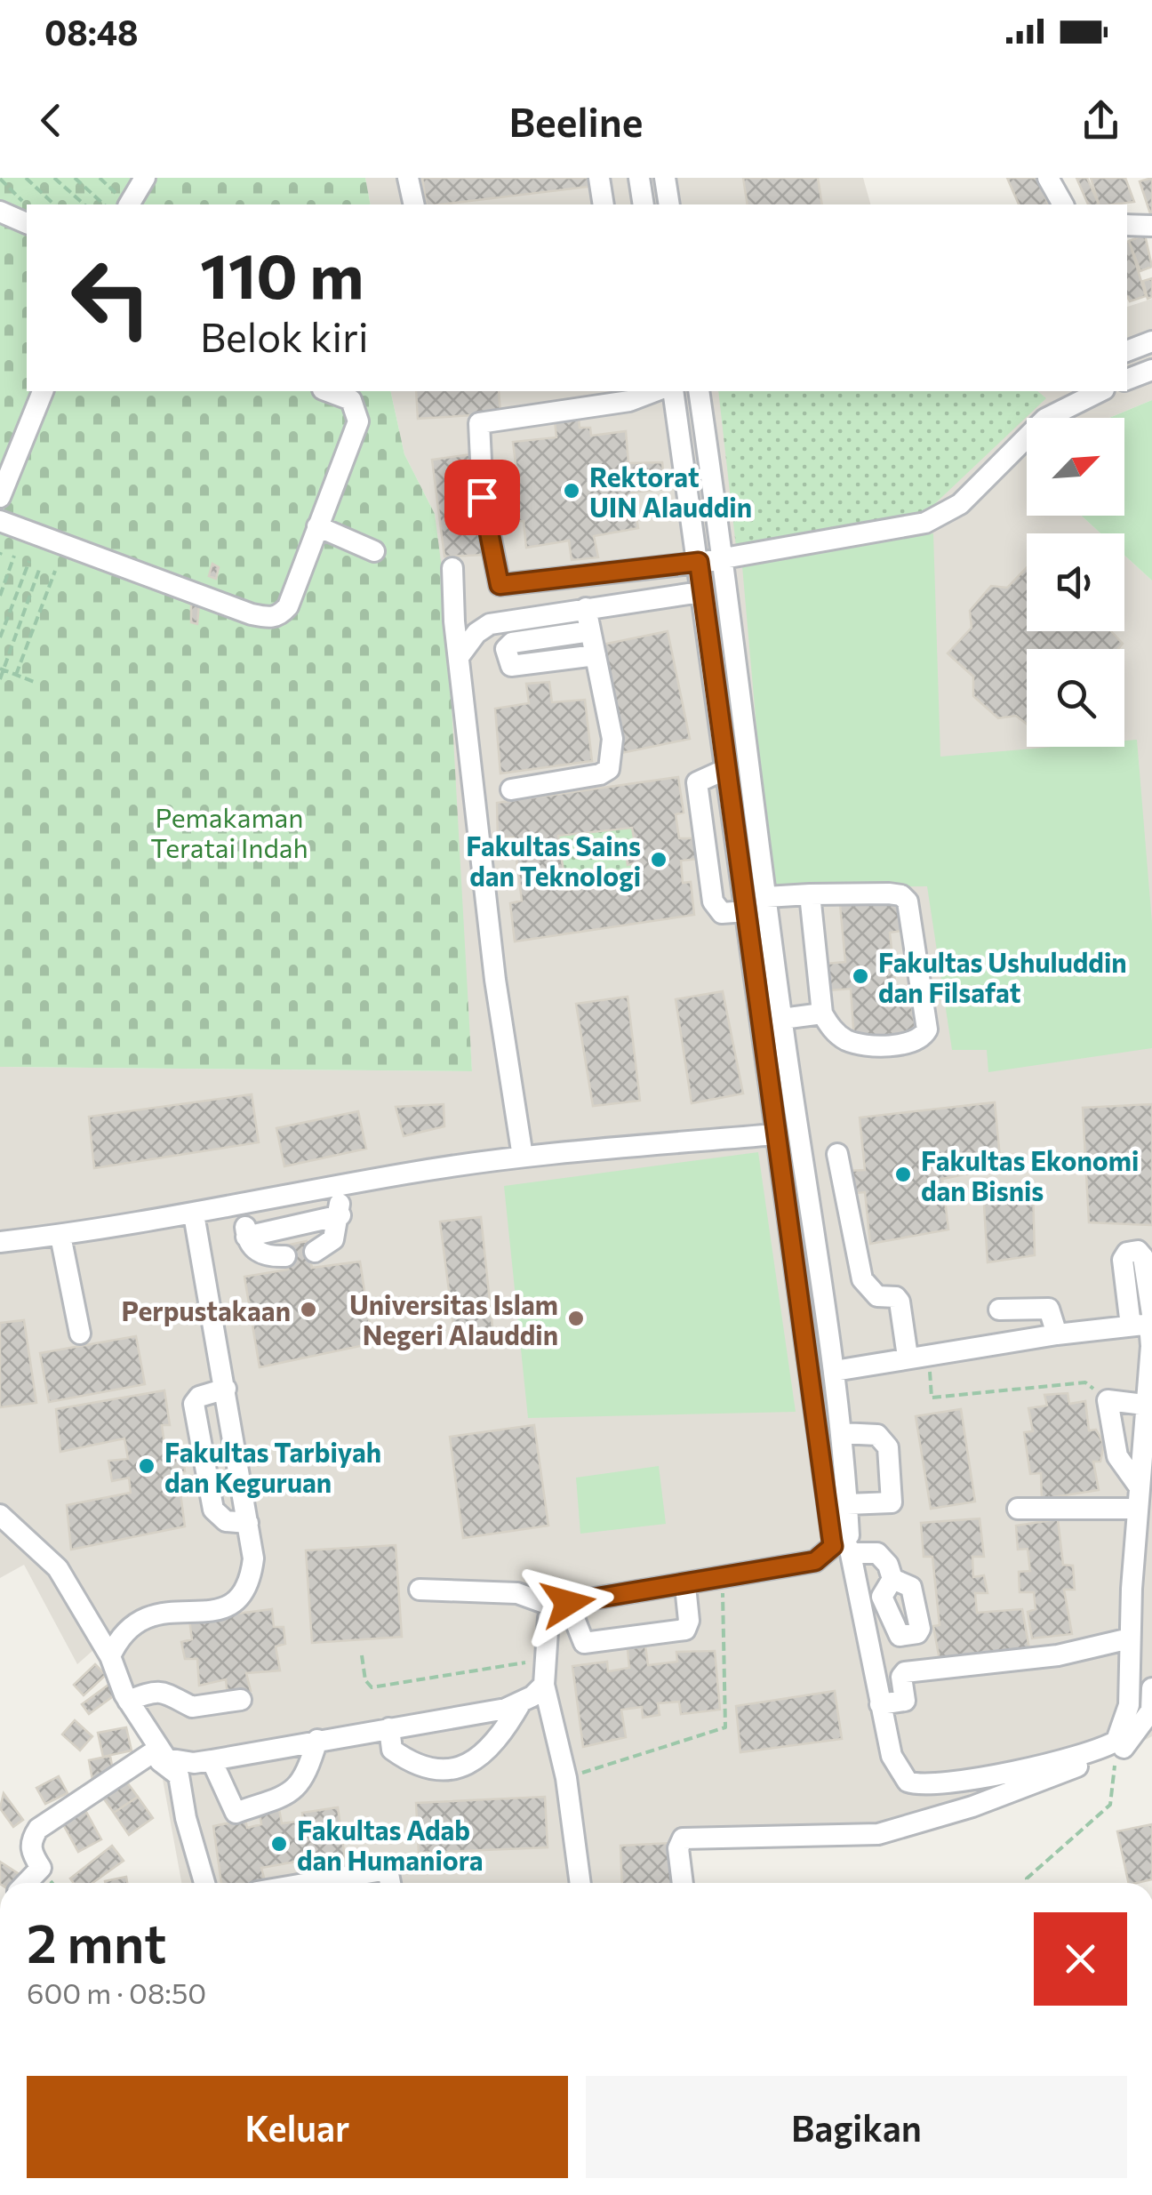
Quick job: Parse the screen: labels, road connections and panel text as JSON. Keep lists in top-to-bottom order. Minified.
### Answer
{"parks":["Pemakaman Teratai Indah"],"places":["Rektorat UIN Alauddin","Fakultas Sains dan Teknologi","Fakultas Ushuluddin dan Filsafat","Fakultas Ekonomi dan Bisnis","Perpustakaan","Universitas Islam Negeri Alauddin","Fakultas Tarbiyah dan Keguruan","Fakultas Adab dan Humaniora"],"north":"top right","page":{"status":"08:48","header":"Beeline","turn":["110 m","Belok kiri"],"heading":["2 mnt","600 m · 08:50"],"buttons":["Keluar","Bagikan"]}}
